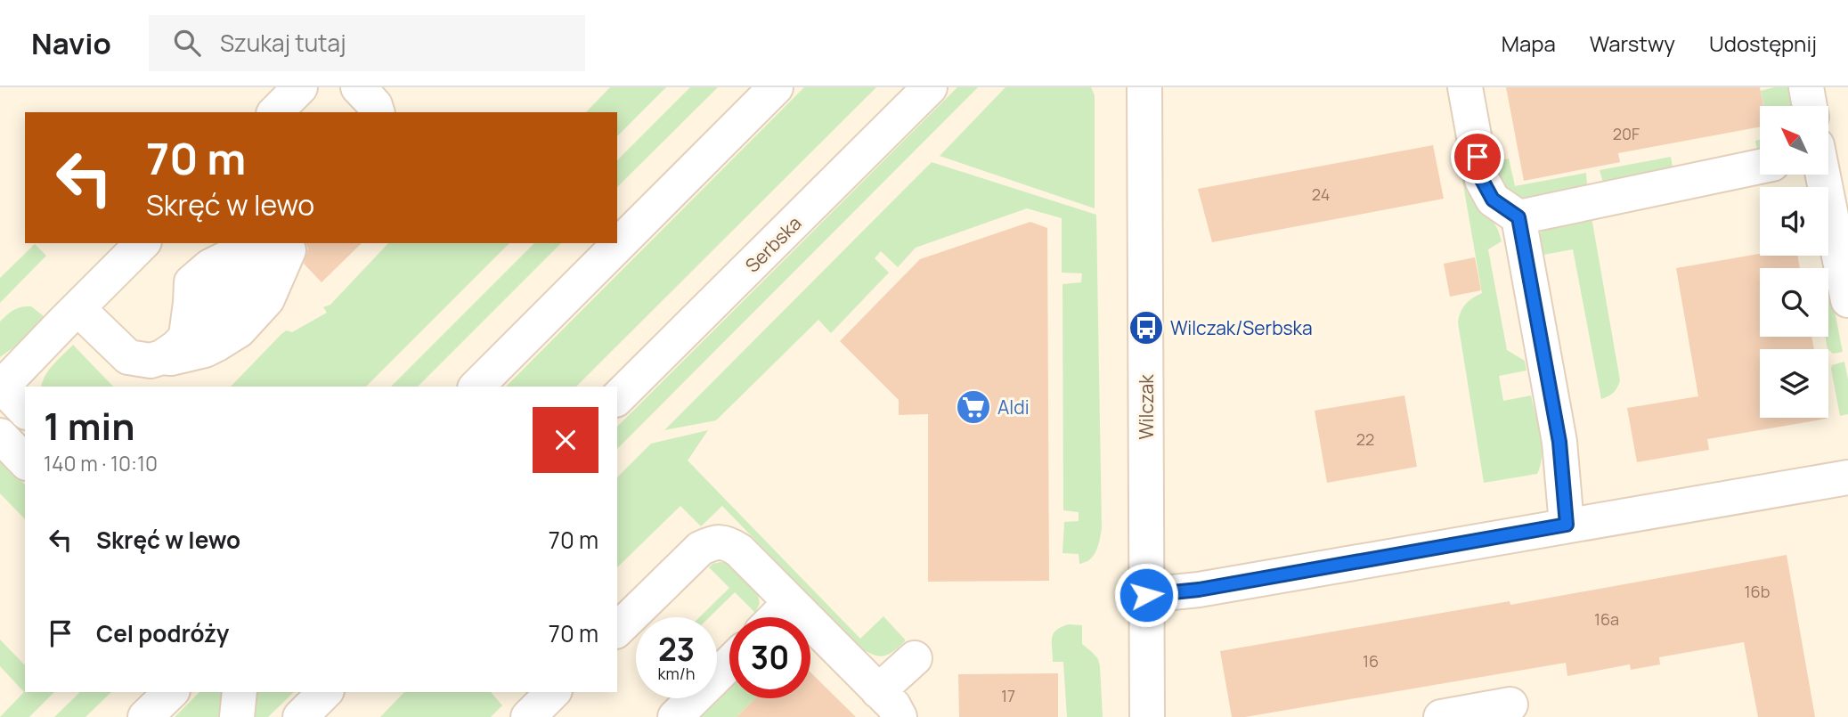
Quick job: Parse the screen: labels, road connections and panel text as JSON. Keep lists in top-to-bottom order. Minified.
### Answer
{"streets":{"street":["Serbska","Wilczak"]},"places":{"bus stop":["Wilczak/Serbska"],"supermarket":["Aldi"]},"house_numbers":["20F","24","22","16b","16a","16","17"],"north":"top left","page":{"header":"Navio","search":"Szukaj tutaj","nav":["Mapa","Warstwy","Udostępnij"],"turn":["70 m","Skręć w lewo"],"heading":["1 min","140 m · 10:10"],"list":[{"name":"Skręć w lewo","value":"70 m"},{"name":"Cel podróży","value":"70 m"}],"speed":"23 km/h","limit":"30"}}
